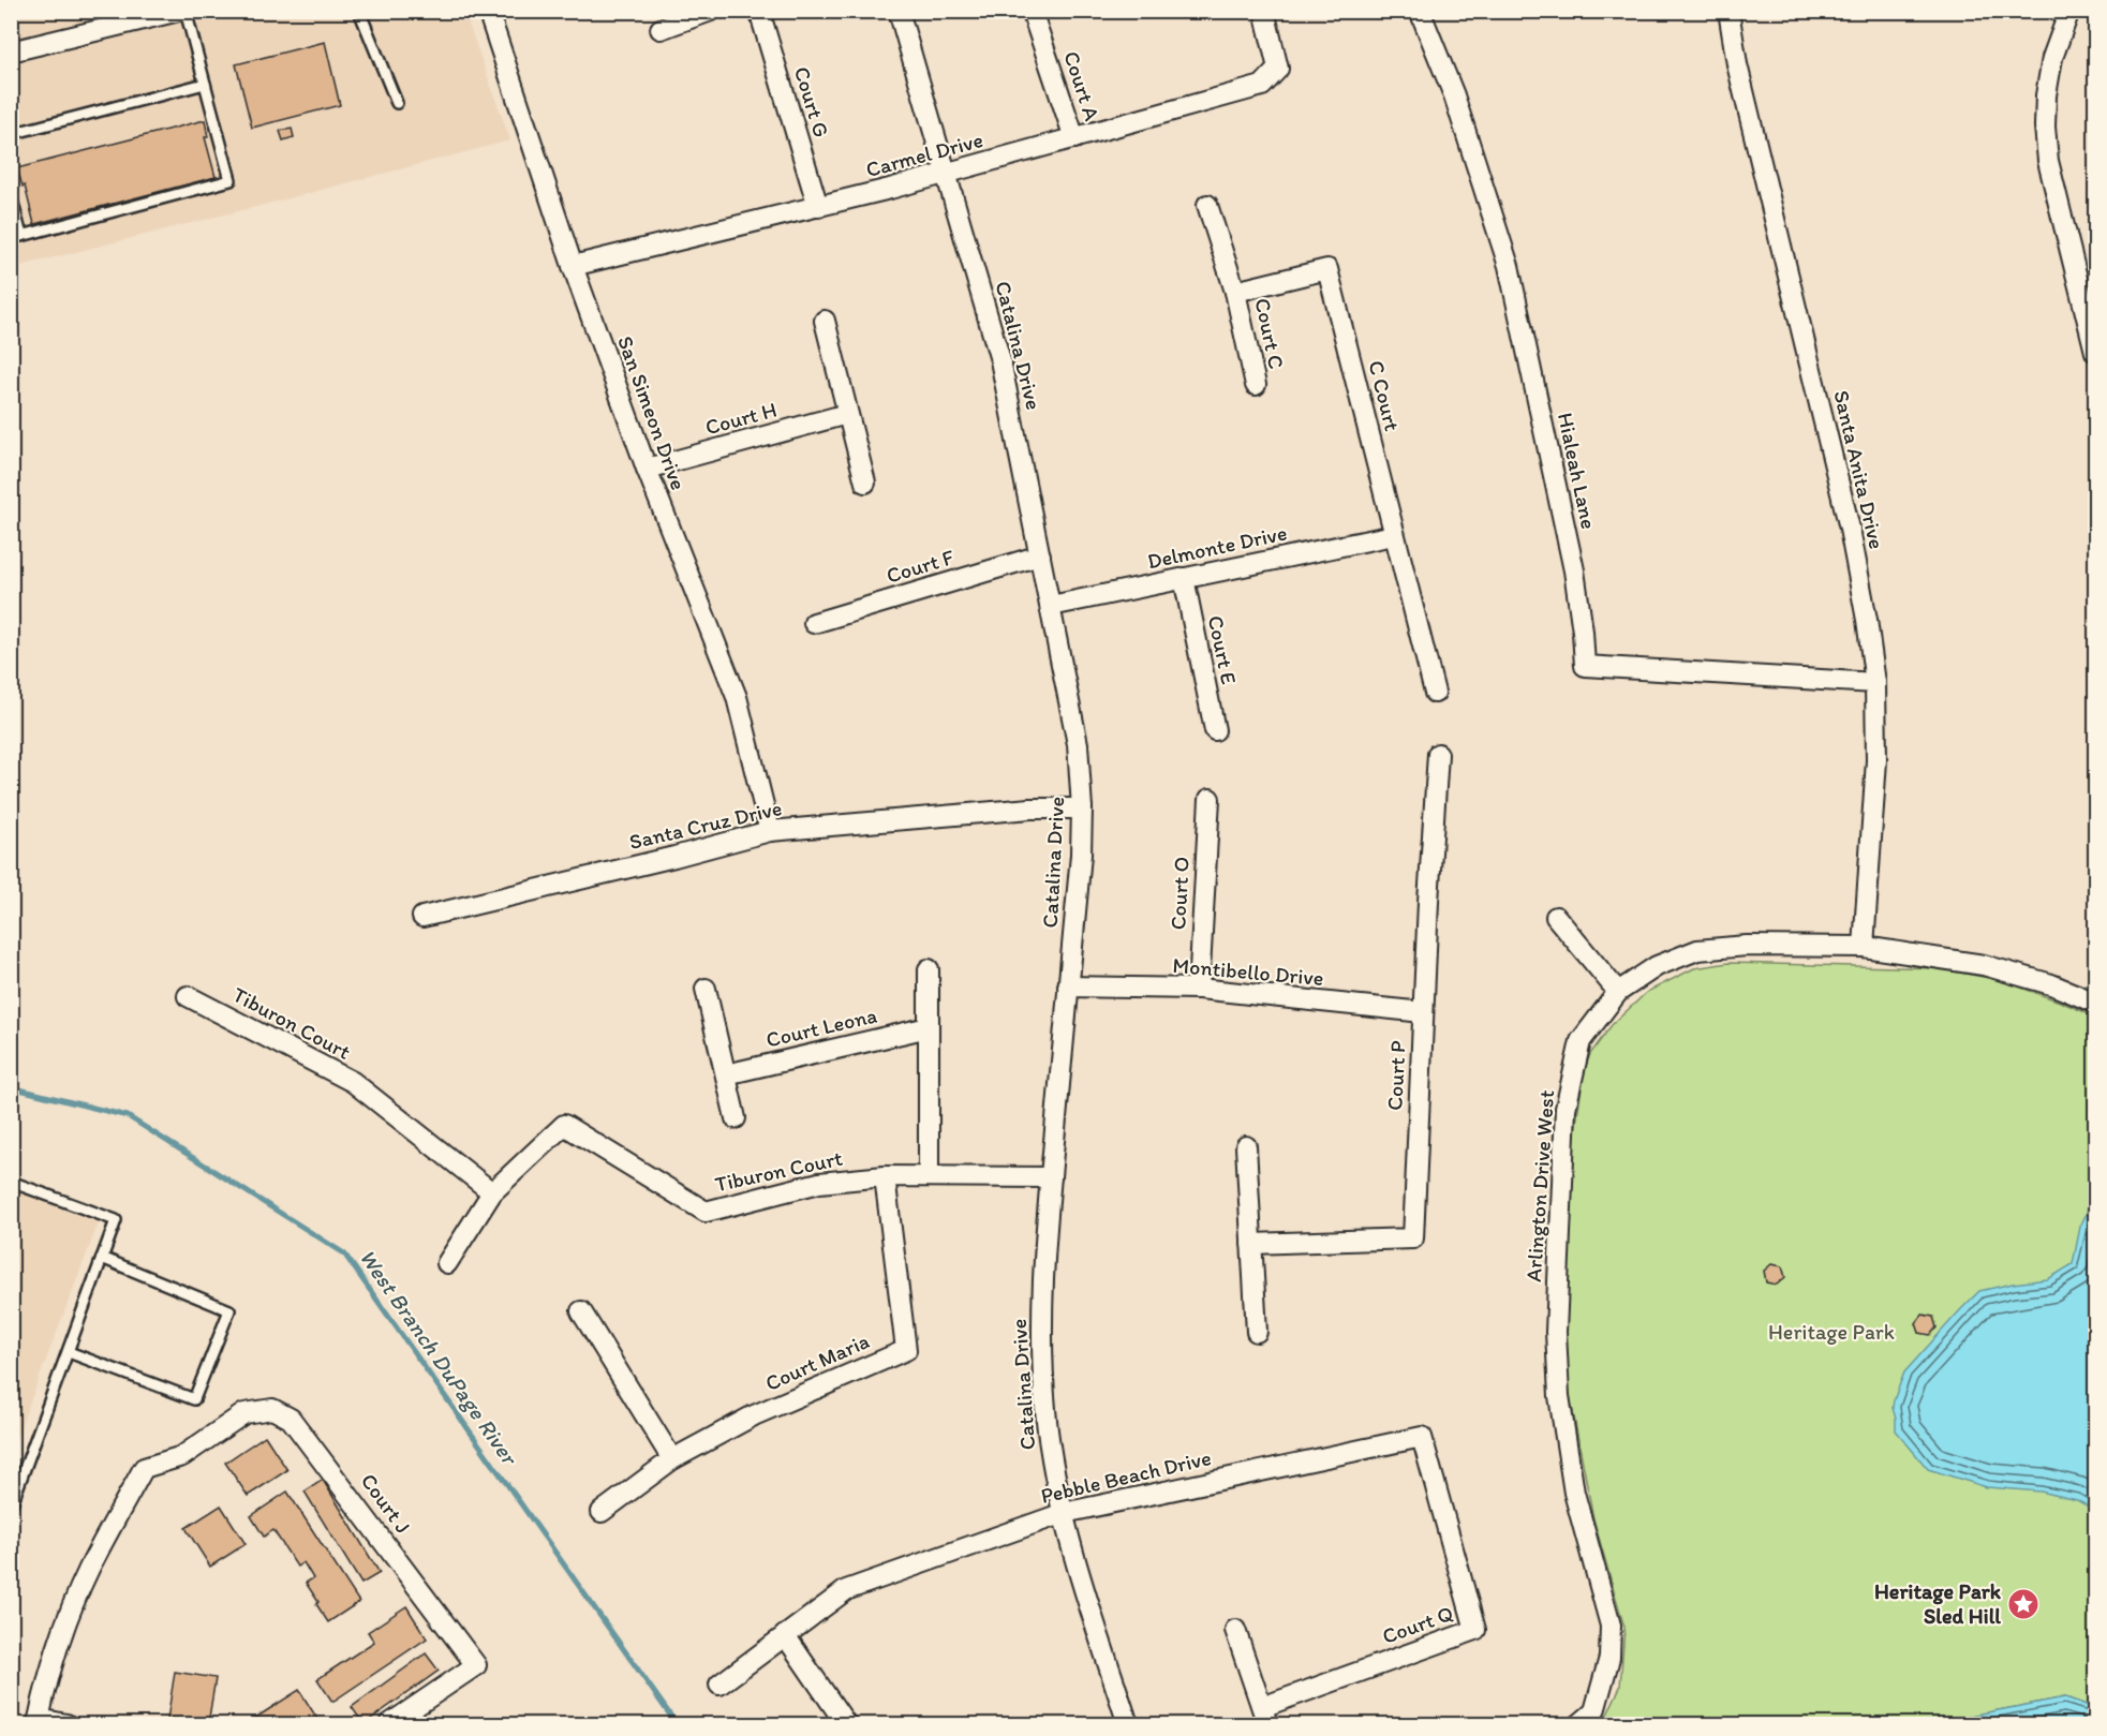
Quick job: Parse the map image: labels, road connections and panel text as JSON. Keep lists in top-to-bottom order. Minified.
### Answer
{"streets":{"street":["Court A","Court G","Carmel Drive","Court C","Catalina Drive","C Court","San Simeon Drive","Court H","Santa Anita Drive","Hialeah Lane","Delmonte Drive","Court F","Court E","Santa Cruz Drive","Court O","Montibello Drive","Tiburon Court","Court Leona","Court P","Arlington Drive West","Court Maria","Pebble Beach Drive","Court J","Court Q"]},"crossings":[["Court A","Carmel Drive"],["Court G","Carmel Drive"],["Carmel Drive","Catalina Drive"],["Carmel Drive","San Simeon Drive"],["Court C","C Court"],["Catalina Drive","Delmonte Drive"],["Catalina Drive","Court F"],["Catalina Drive","Santa Cruz Drive"],["Catalina Drive","Montibello Drive"],["Catalina Drive","Tiburon Court"],["Catalina Drive","Pebble Beach Drive"],["C Court","Delmonte Drive"],["San Simeon Drive","Court H"],["San Simeon Drive","Santa Cruz Drive"],["Santa Anita Drive","Hialeah Lane"],["Santa Anita Drive","Arlington Drive West"],["Delmonte Drive","Court E"],["Court O","Montibello Drive"],["Montibello Drive","Court P"],["Tiburon Court","Court Maria"],["Pebble Beach Drive","Court Q"]],"water":["West Branch DuPage River"],"parks":["Heritage Park"],"places":{"place":["Heritage Park Sled Hill"]}}
